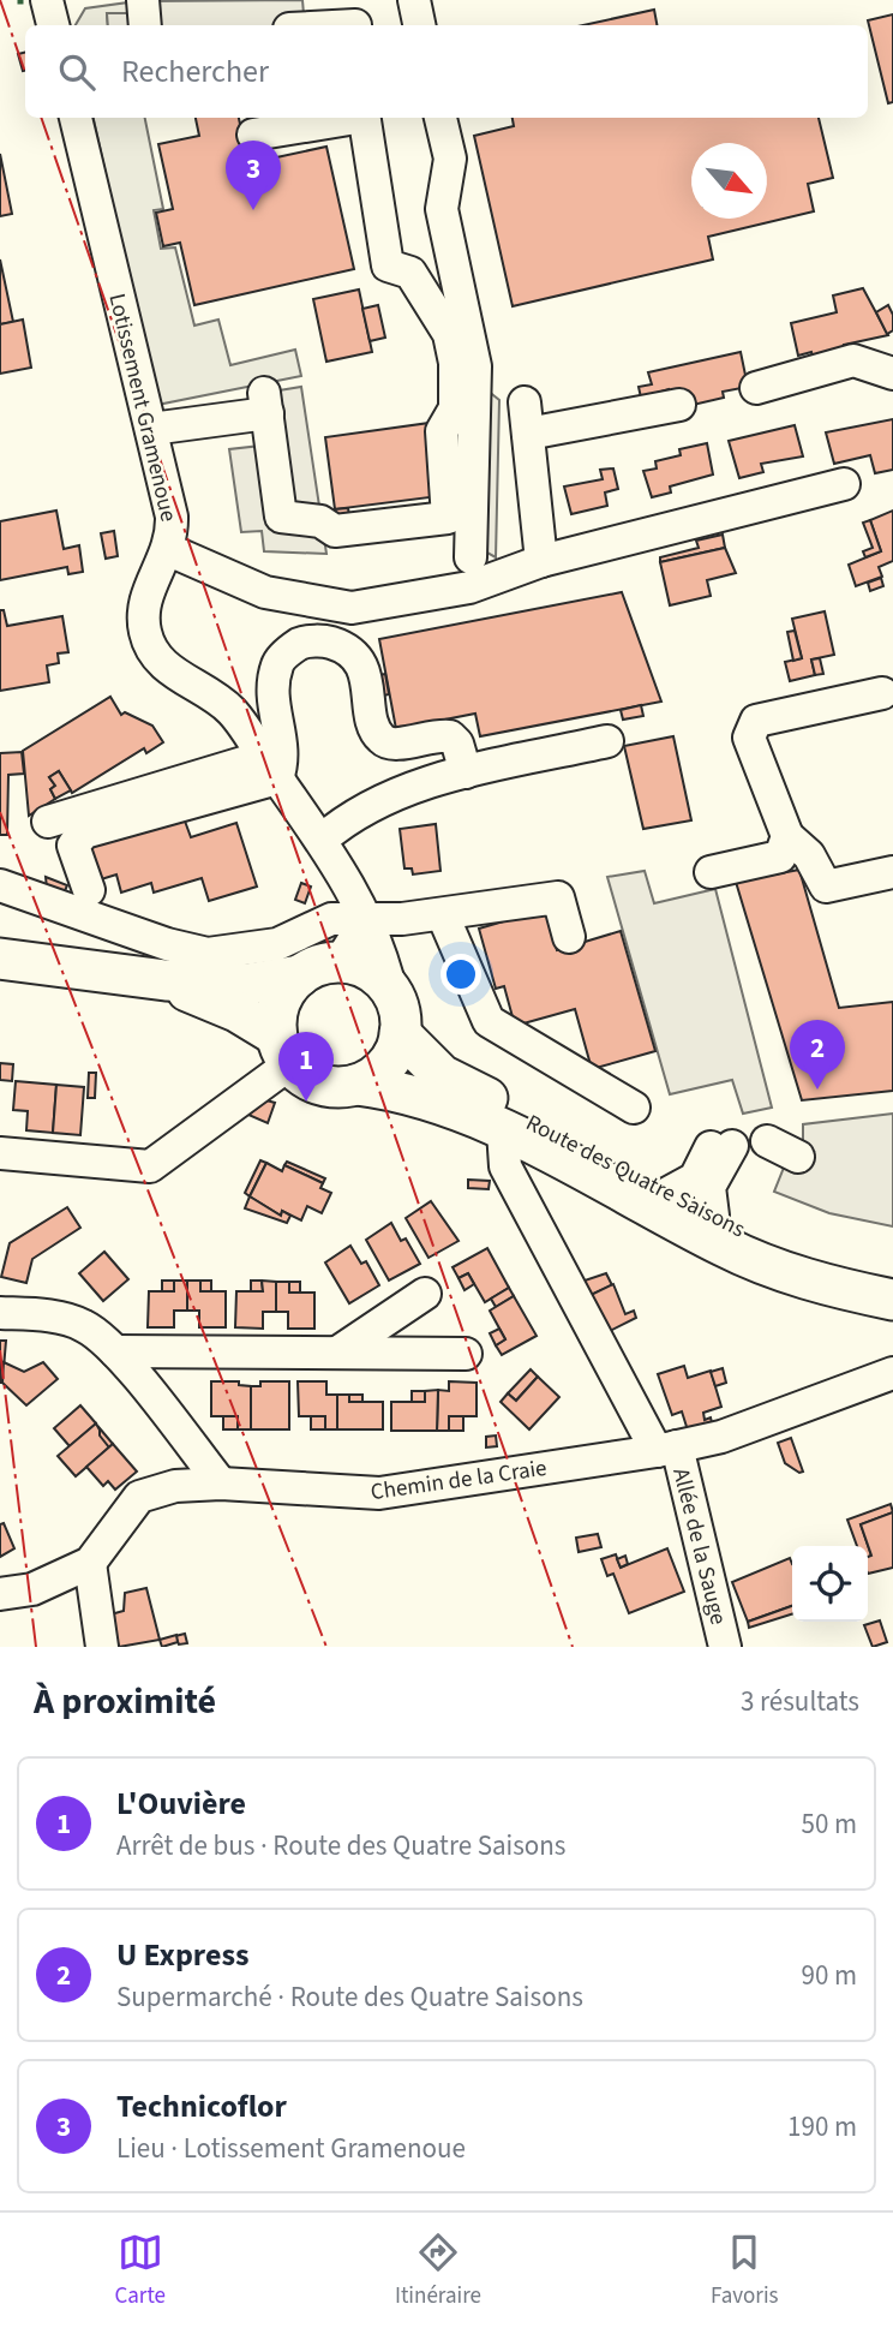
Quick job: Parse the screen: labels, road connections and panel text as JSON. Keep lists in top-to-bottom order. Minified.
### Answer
{"streets":{"main road":["Route des Quatre Saisons"],"street":["Lotissement Gramenoue","Chemin de la Craie","Allée de la Sauge"]},"crossings":[["Lotissement Gramenoue","Route des Quatre Saisons"],["Route des Quatre Saisons","Allée de la Sauge"],["Chemin de la Craie","Allée de la Sauge"]],"north":"bottom right","page":{"search":"Rechercher","pins":["3","2","1"],"heading":["À proximité","3 résultats"],"list":[{"mark":"1","name":"L'Ouvière","note":"Arrêt de bus · Route des Quatre Saisons","value":"50 m"},{"mark":"2","name":"U Express","note":"Supermarché · Route des Quatre Saisons","value":"90 m"},{"mark":"3","name":"Technicoflor","note":"Lieu · Lotissement Gramenoue","value":"190 m"}],"nav":["Carte","Itinéraire","Favoris"]}}
